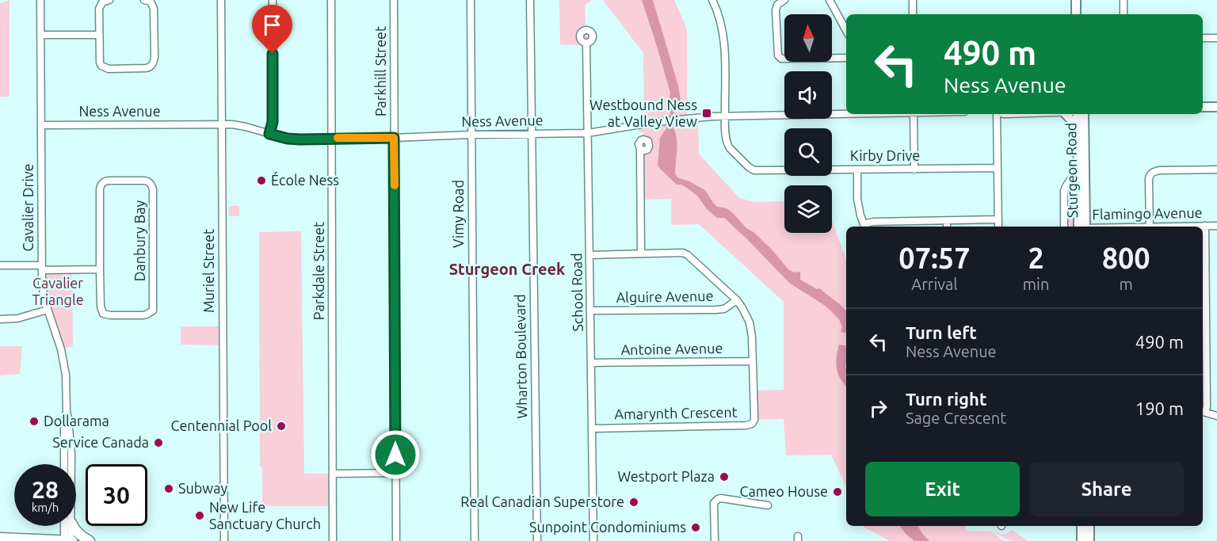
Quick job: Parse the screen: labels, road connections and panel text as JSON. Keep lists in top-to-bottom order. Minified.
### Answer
{"streets":{"main road":["Sturgeon Road"],"street":["Parkhill Street","Ness Avenue","Kirby Drive","Cavalier Drive","Vimy Road","Flamingo Avenue","Danbury Bay","Muriel Street","Parkdale Street","School Road","Alguire Avenue","Antoine Avenue","Wharton Boulevard","Amarynth Crescent"]},"crossings":[["Parkhill Street","Ness Avenue"],["Ness Avenue","Kirby Drive"],["Ness Avenue","Cavalier Drive"],["Ness Avenue","Vimy Road"],["Ness Avenue","Muriel Street"],["Ness Avenue","Parkdale Street"],["Ness Avenue","School Road"],["Ness Avenue","Wharton Boulevard"],["School Road","Alguire Avenue"],["School Road","Antoine Avenue"],["School Road","Amarynth Crescent"],["Alguire Avenue","Amarynth Crescent"],["Antoine Avenue","Amarynth Crescent"]],"districts":["Sturgeon Creek"],"parks":["Cavalier Triangle"],"places":{"transit":["Westbound Ness at Valley View"],"other":["École Ness","Dollarama","Centennial Pool","Service Canada","Westport Plaza","Subway","Cameo House","Real Canadian Superstore","New Life Sanctuary Church","Sunpoint Condominiums"]},"north":"top","page":{"turn":["490 m","Ness Avenue"],"eta":["07:57","Arrival","2","min","800","m"],"list":[{"name":"Turn left","note":"Ness Avenue","value":"490 m"},{"name":"Turn right","note":"Sage Crescent","value":"190 m"}],"buttons":["Exit","Share"],"speed":"28 km/h","limit":"30"}}
